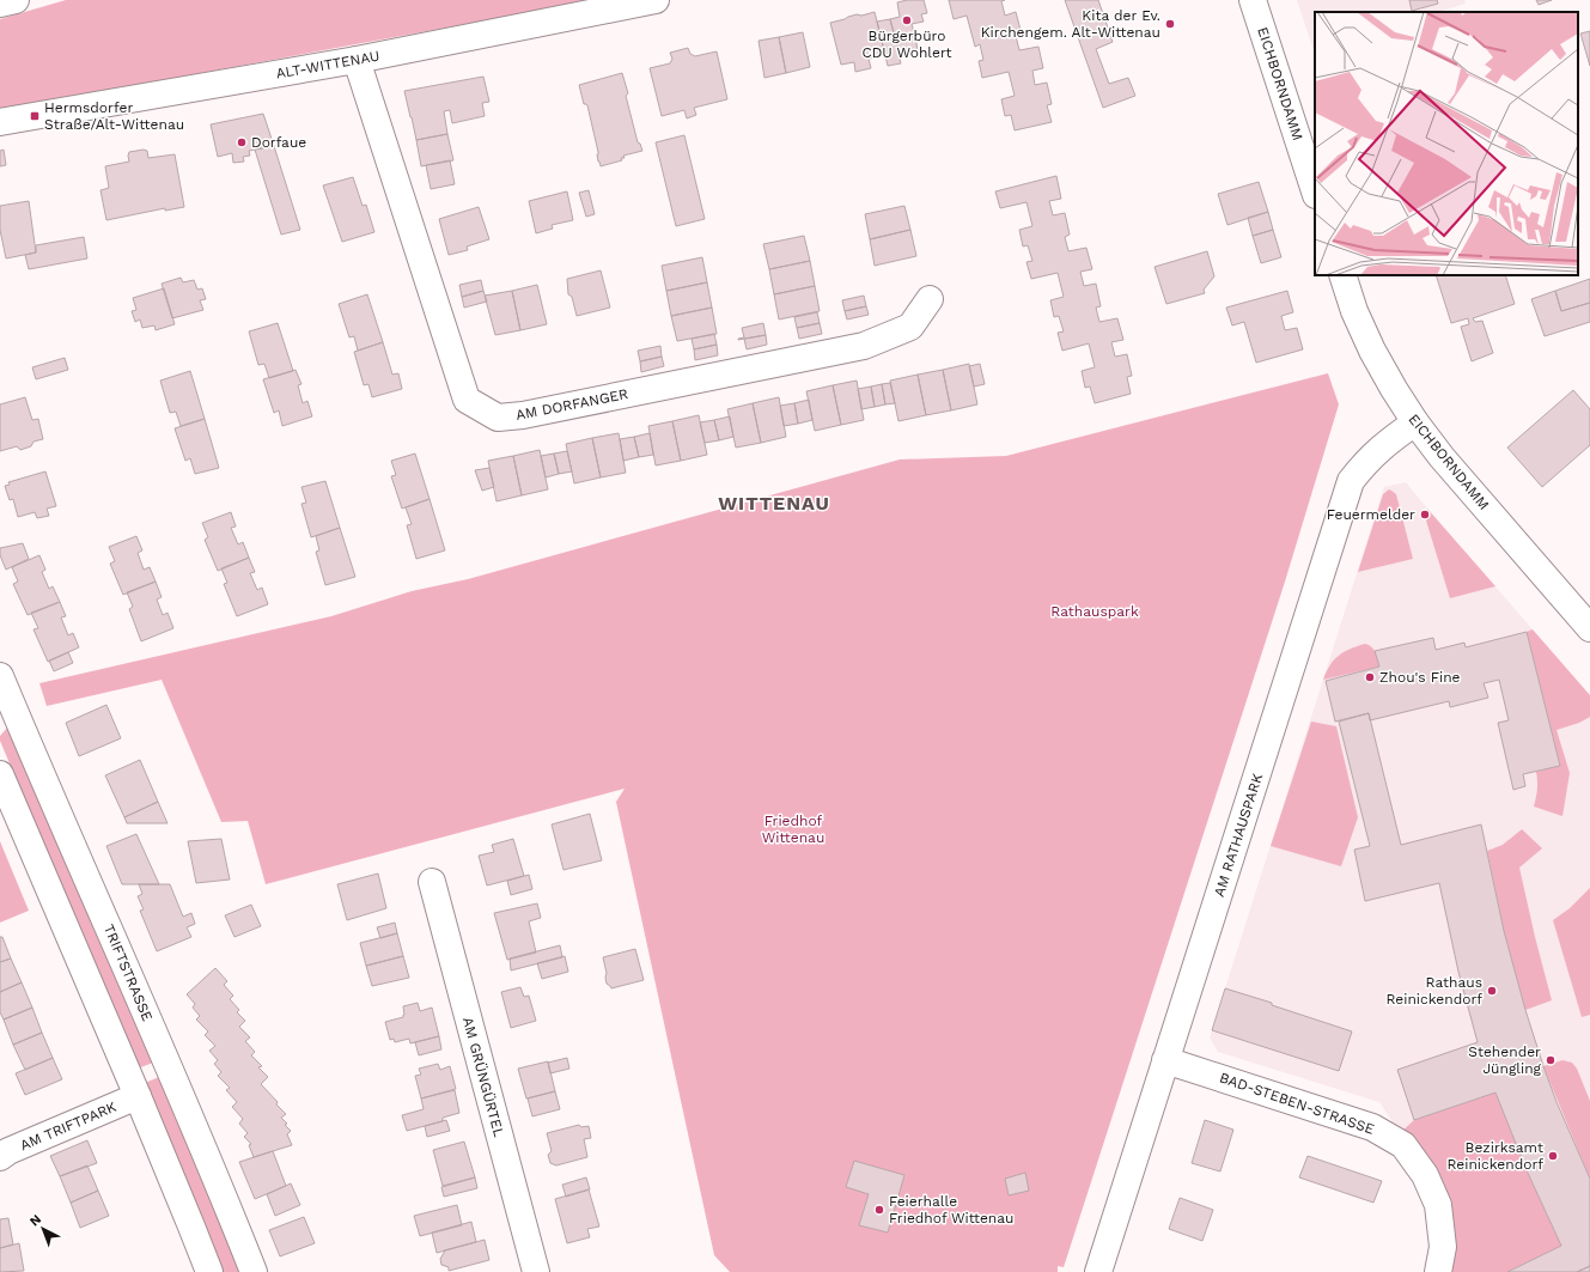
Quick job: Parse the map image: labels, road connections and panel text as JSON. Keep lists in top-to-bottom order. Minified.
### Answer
{"streets":{"street":["ALT-WITTENAU","EICHBORNDAMM","AM DORFANGER","AM RATHAUSPARK","TRIFTSTRASSE","AM GRÜNGÜRTEL","BAD-STEBEN-STRASSE","AM TRIFTPARK"]},"crossings":[["ALT-WITTENAU","AM DORFANGER"],["EICHBORNDAMM","AM RATHAUSPARK"],["AM RATHAUSPARK","BAD-STEBEN-STRASSE"]],"districts":["WITTENAU"],"parks":["Rathauspark","Friedhof Wittenau"],"places":{"other":["Bürgerbüro CDU Wohlert","Kita der Ev. Kirchengem. Alt-Wittenau","Dorfaue","Feuermelder","Zhou's Fine","Rathaus Reinickendorf","Stehender Jüngling","Bezirksamt Reinickendorf","Feierhalle Friedhof Wittenau"],"transit":["Hermsdorfer Straße/Alt-Wittenau"]},"north":"top left"}
